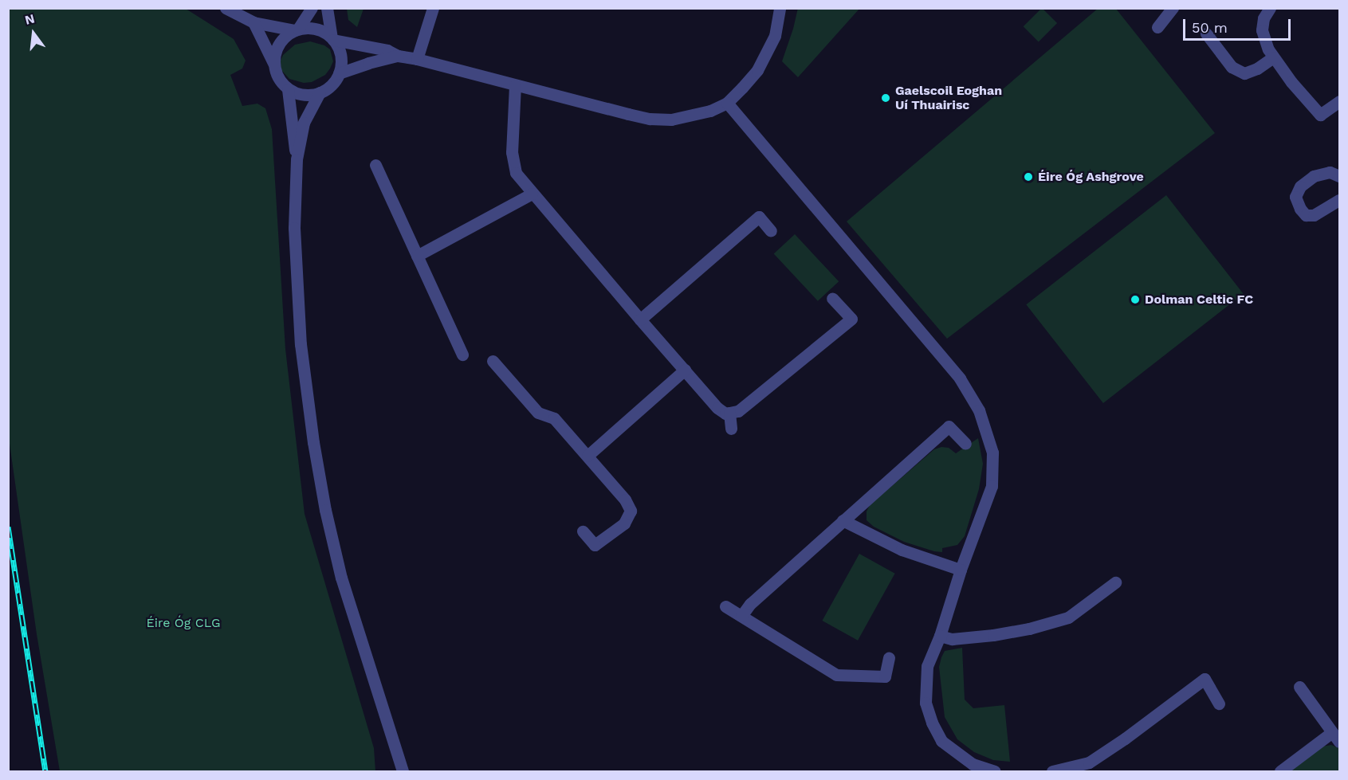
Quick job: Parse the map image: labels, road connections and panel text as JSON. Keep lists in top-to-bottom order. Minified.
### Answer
{"parks":["Éire Óg CLG"],"places":["Gaelscoil Eoghan Uí Thuairisc","Éire Óg Ashgrove","Dolman Celtic FC"],"scale_bar":"50 m","north":"top"}
